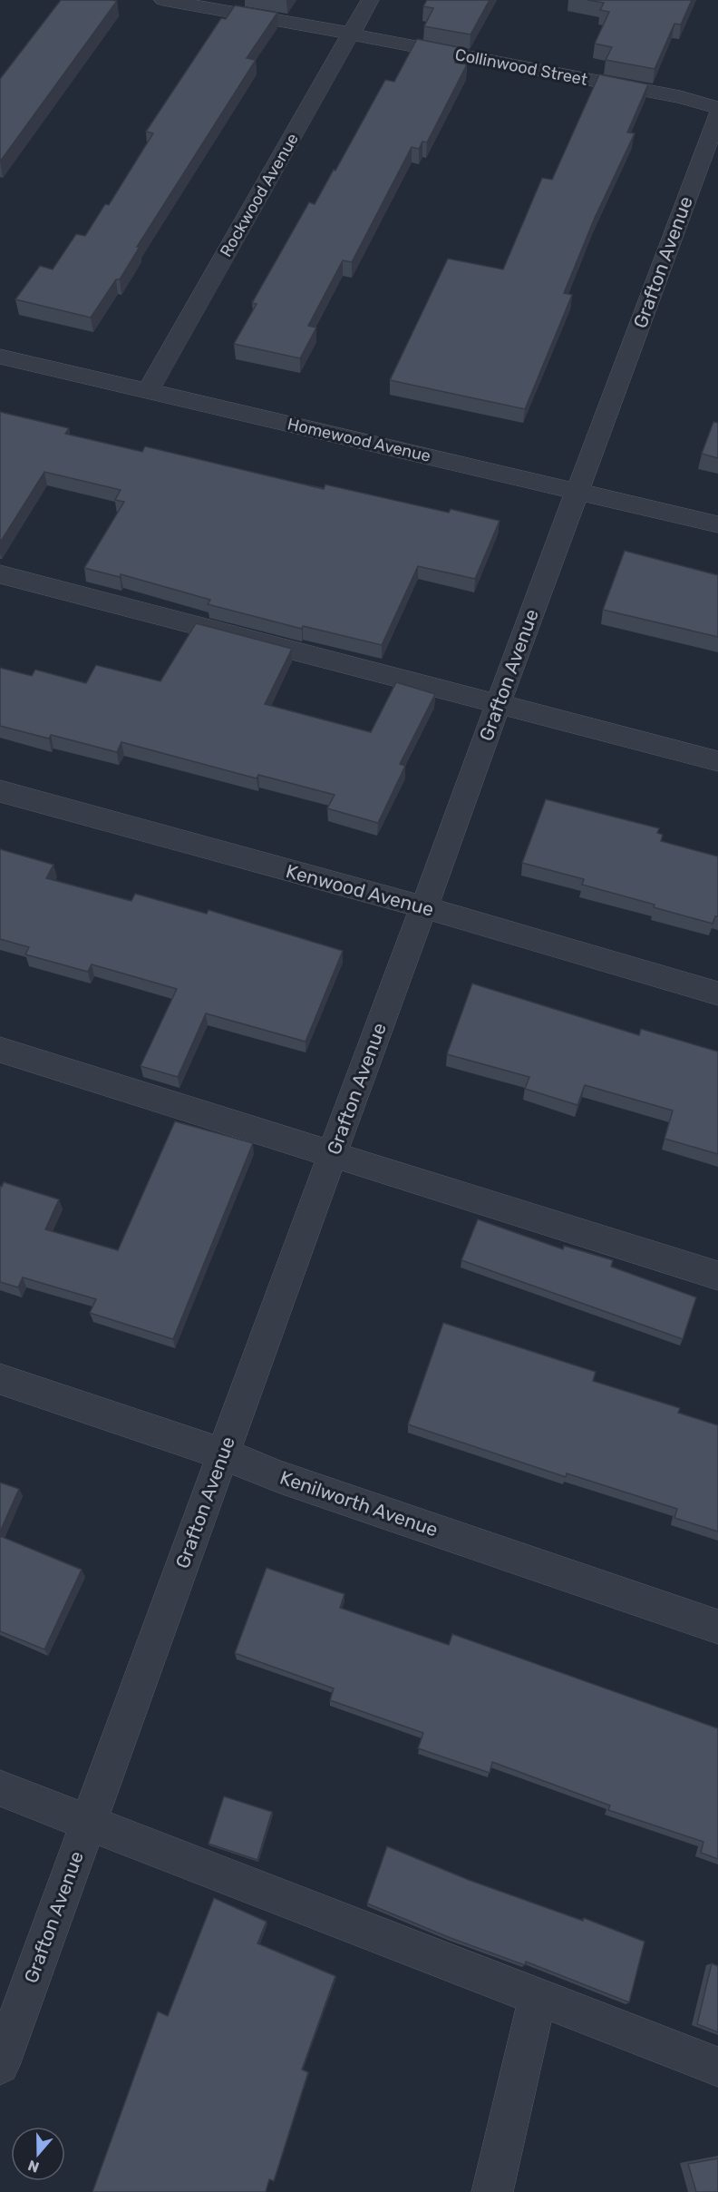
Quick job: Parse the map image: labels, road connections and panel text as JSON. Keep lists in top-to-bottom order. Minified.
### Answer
{"streets":{"street":["Collinwood Street","Rockwood Avenue","Grafton Avenue","Homewood Avenue","Kenwood Avenue","Kenilworth Avenue"]},"crossings":[["Collinwood Street","Rockwood Avenue"],["Rockwood Avenue","Homewood Avenue"],["Grafton Avenue","Homewood Avenue"],["Grafton Avenue","Kenwood Avenue"],["Grafton Avenue","Kenilworth Avenue"]],"north":"bottom"}
